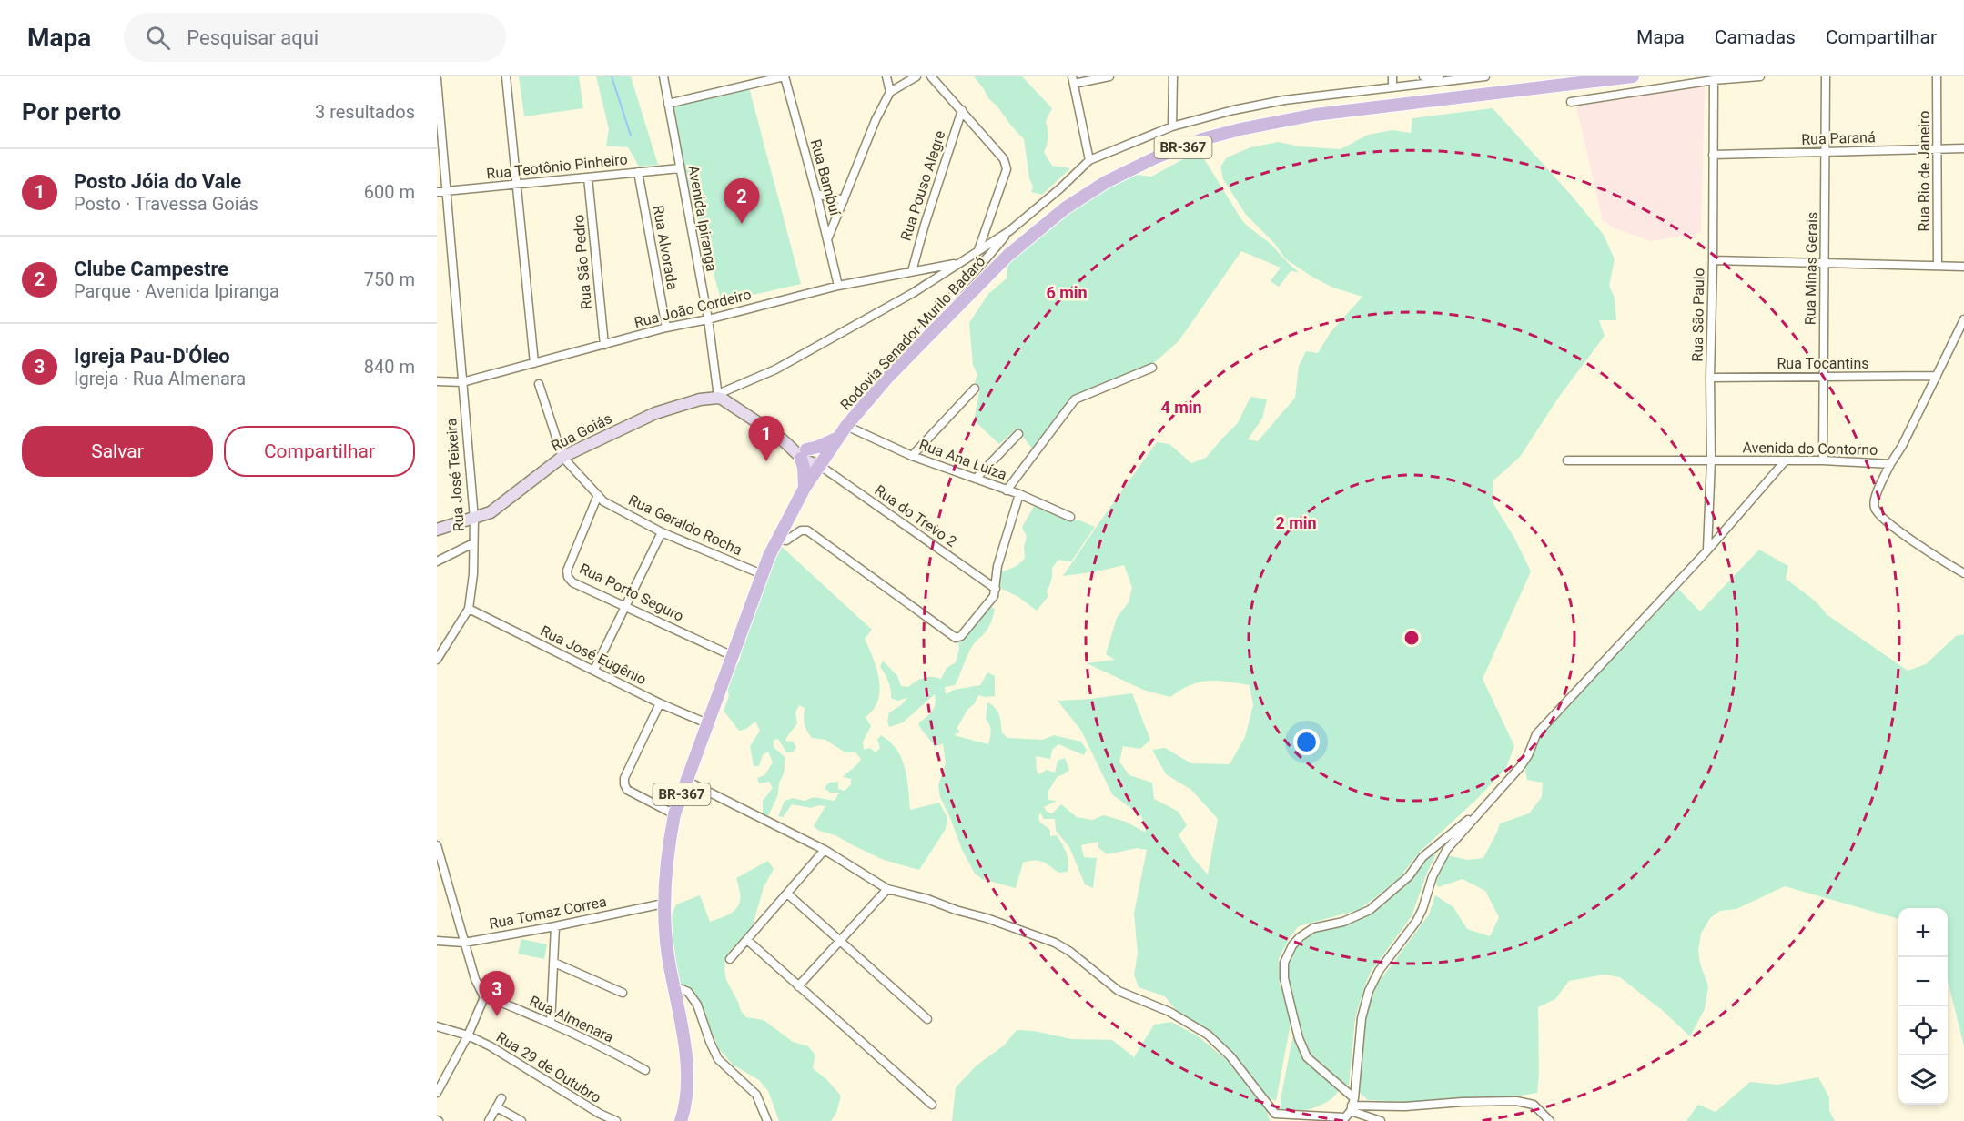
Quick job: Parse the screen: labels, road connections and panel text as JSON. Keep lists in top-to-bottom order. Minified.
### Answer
{"streets":{"main road":["BR-367","Rodovia Senador Murilo Badaró"],"street":["Rua Paraná","Rua Teotônio Pinheiro","Rua Rio de Janeiro","Rua Bambuí","Rua Pouso Alegre","Avenida Ipiranga","Rua Alvorada","Rua São Pedro","Rua Minas Gerais","Rua João Cordeiro","Rua São Paulo","Rua Tocantins","Rua Goiás","Avenida do Contorno","Rua Ana Luíza","Rua José Teixeira","Rua do Trevo 2","Rua Geraldo Rocha","Rua Porto Seguro","Rua José Eugênio","Rua Tomaz Correa","Rua Almenara","Rua 29 de Outubro"]},"crossings":[["Rua Paraná","Rua Rio de Janeiro"],["Rua Paraná","Rua Minas Gerais"],["Rua Paraná","Rua São Paulo"],["Rua Teotônio Pinheiro","Avenida Ipiranga"],["Rua Teotônio Pinheiro","Rua Alvorada"],["Rua Teotônio Pinheiro","Rua São Pedro"],["Rua Teotônio Pinheiro","Rua José Teixeira"],["Rua Bambuí","Rua João Cordeiro"],["Rua Pouso Alegre","Rua João Cordeiro"],["Avenida Ipiranga","Rua João Cordeiro"],["Avenida Ipiranga","Rua Goiás"],["Rua Alvorada","Rua João Cordeiro"],["Rua São Pedro","Rua João Cordeiro"],["Rua Minas Gerais","Rua Tocantins"],["Rua Minas Gerais","Avenida do Contorno"],["Rua João Cordeiro","Rua Goiás"],["Rua João Cordeiro","Rua José Teixeira"],["Rua São Paulo","Rua Tocantins"],["Rua São Paulo","Avenida do Contorno"],["Rodovia Senador Murilo Badaró","Rua Ana Luíza"],["Rodovia Senador Murilo Badaró","Rua do Trevo 2"],["Rodovia Senador Murilo Badaró","Rua Geraldo Rocha"],["Rodovia Senador Murilo Badaró","Rua Porto Seguro"],["Rodovia Senador Murilo Badaró","Rua José Eugênio"],["Rodovia Senador Murilo Badaró","Rua Tomaz Correa"],["Rua Tocantins","Avenida do Contorno"],["Rua Goiás","Rua José Teixeira"],["Rua Goiás","Rua Geraldo Rocha"],["Rua José Teixeira","Rua José Eugênio"],["Rua Geraldo Rocha","Rua Porto Seguro"]],"page":{"header":"Mapa","search":"Pesquisar aqui","nav":["Mapa","Camadas","Compartilhar"],"heading":["Por perto","3 resultados"],"list":[{"mark":"1","name":"Posto Jóia do Vale","note":"Posto · Travessa Goiás","value":"600 m"},{"mark":"2","name":"Clube Campestre","note":"Parque · Avenida Ipiranga","value":"750 m"},{"mark":"3","name":"Igreja Pau-D'Óleo","note":"Igreja · Rua Almenara","value":"840 m"}],"pins":["2","1","3"],"buttons":["Salvar","Compartilhar"],"map_buttons":["+","−"]},"rings":["6 min","4 min","2 min"]}
